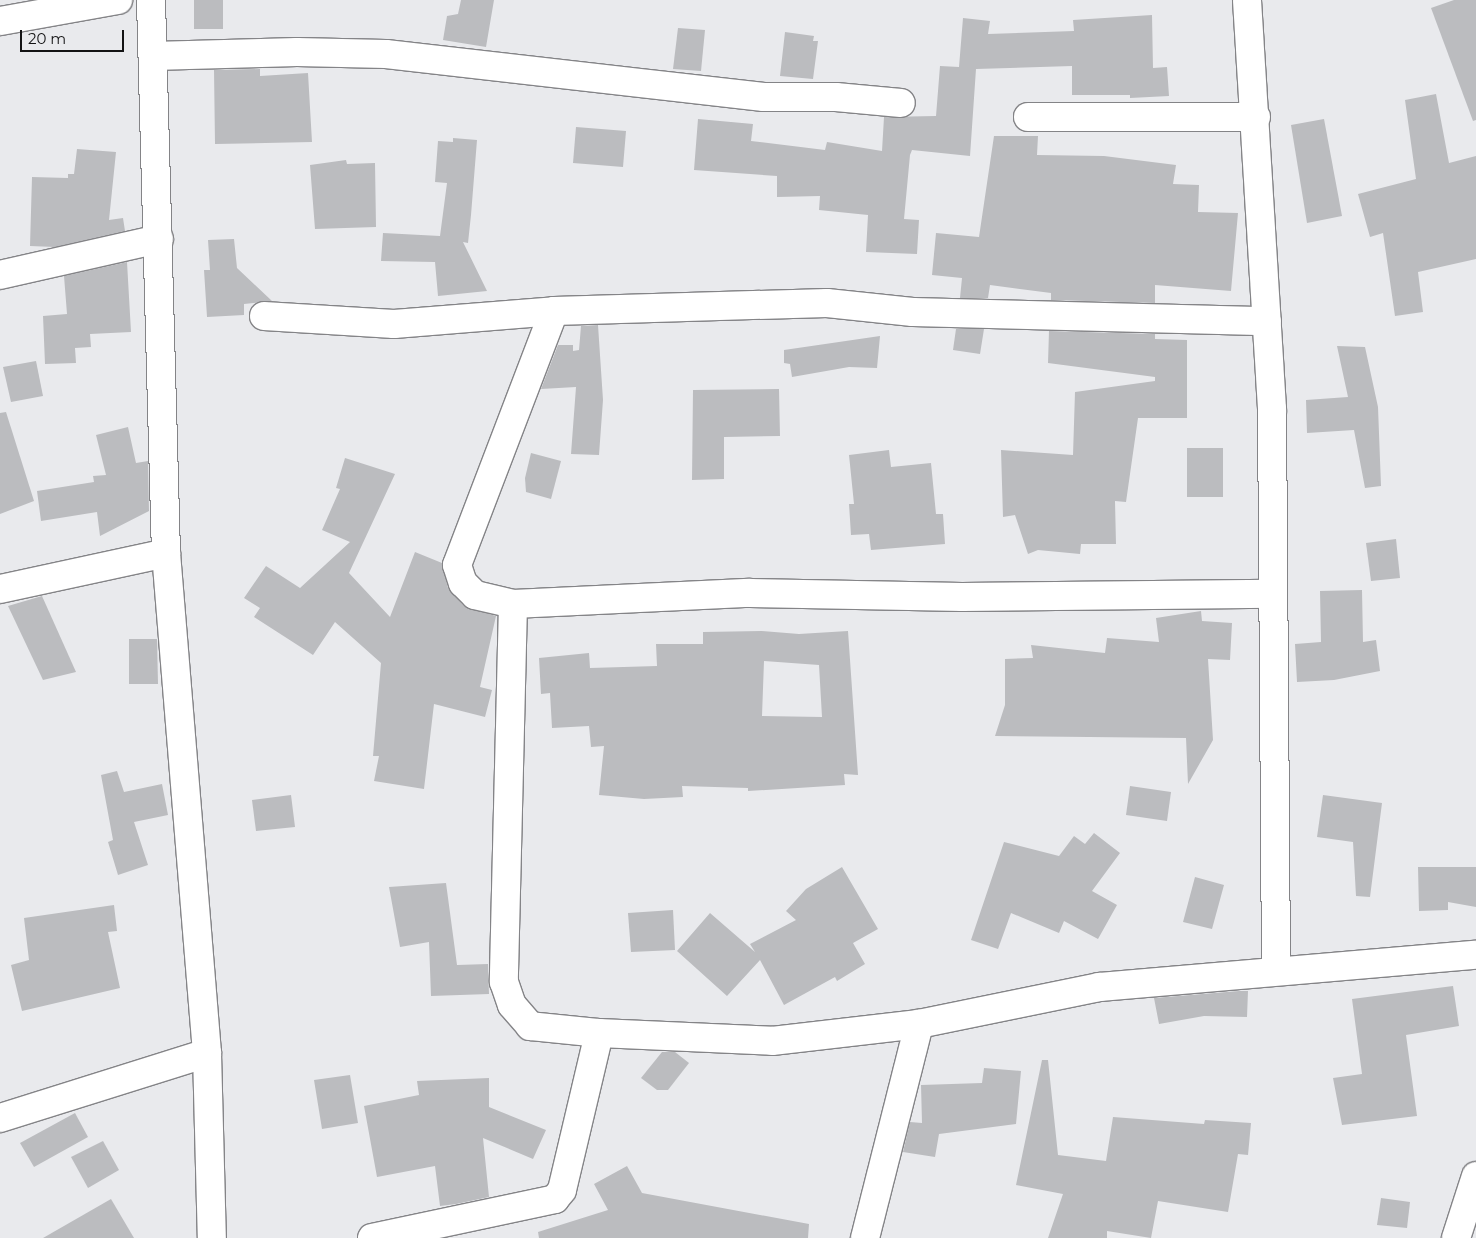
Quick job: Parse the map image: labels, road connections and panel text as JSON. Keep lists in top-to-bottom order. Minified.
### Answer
{"scale_bar":"20 m"}
